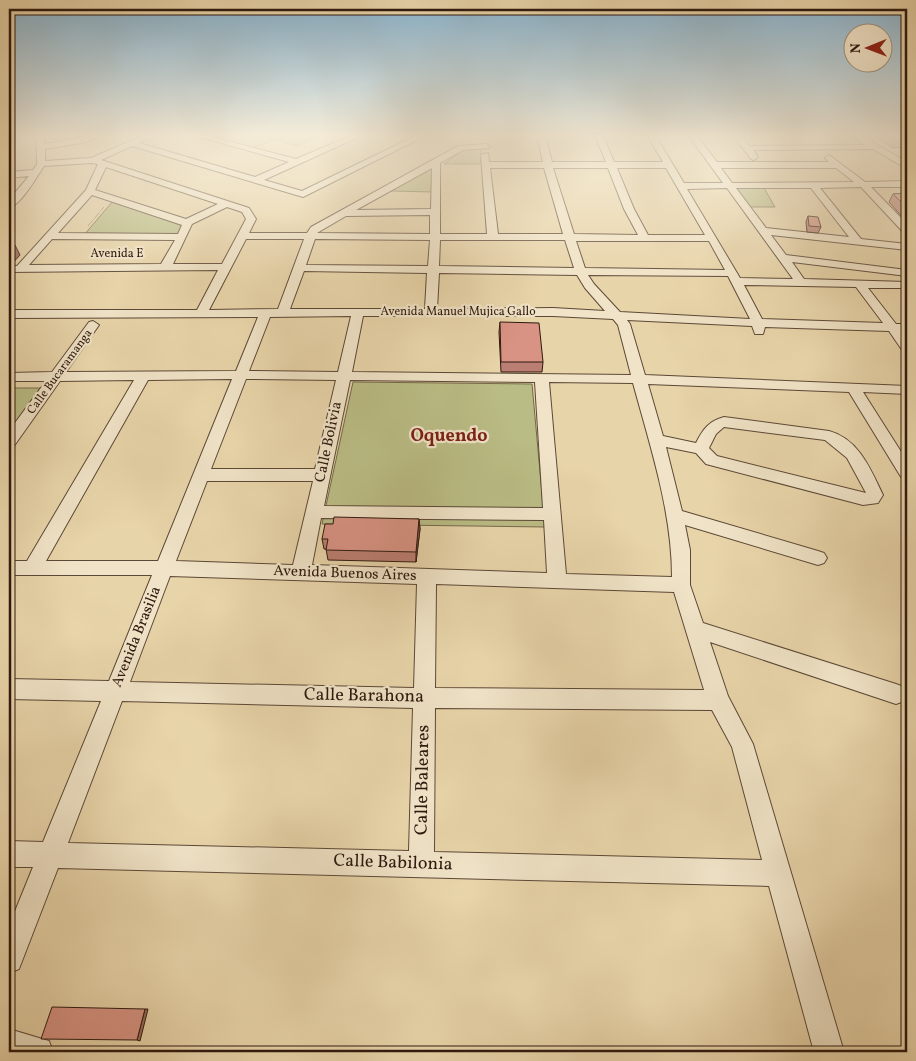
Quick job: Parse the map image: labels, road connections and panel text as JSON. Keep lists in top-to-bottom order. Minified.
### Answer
{"streets":{"street":["Avenida E","Avenida Manuel Mujica Gallo","Calle Bucaramanga","Calle Bolivia","Avenida Buenos Aires","Avenida Brasilia","Calle Barahona","Calle Baleares","Calle Babilonia"]},"crossings":[["Avenida Manuel Mujica Gallo","Calle Bucaramanga"],["Avenida Manuel Mujica Gallo","Calle Bolivia"],["Avenida Manuel Mujica Gallo","Avenida Brasilia"],["Calle Bolivia","Avenida Buenos Aires"],["Avenida Buenos Aires","Avenida Brasilia"],["Avenida Buenos Aires","Calle Baleares"],["Avenida Brasilia","Calle Barahona"],["Avenida Brasilia","Calle Babilonia"],["Calle Barahona","Calle Baleares"],["Calle Baleares","Calle Babilonia"]],"districts":["Oquendo"],"north":"left"}
